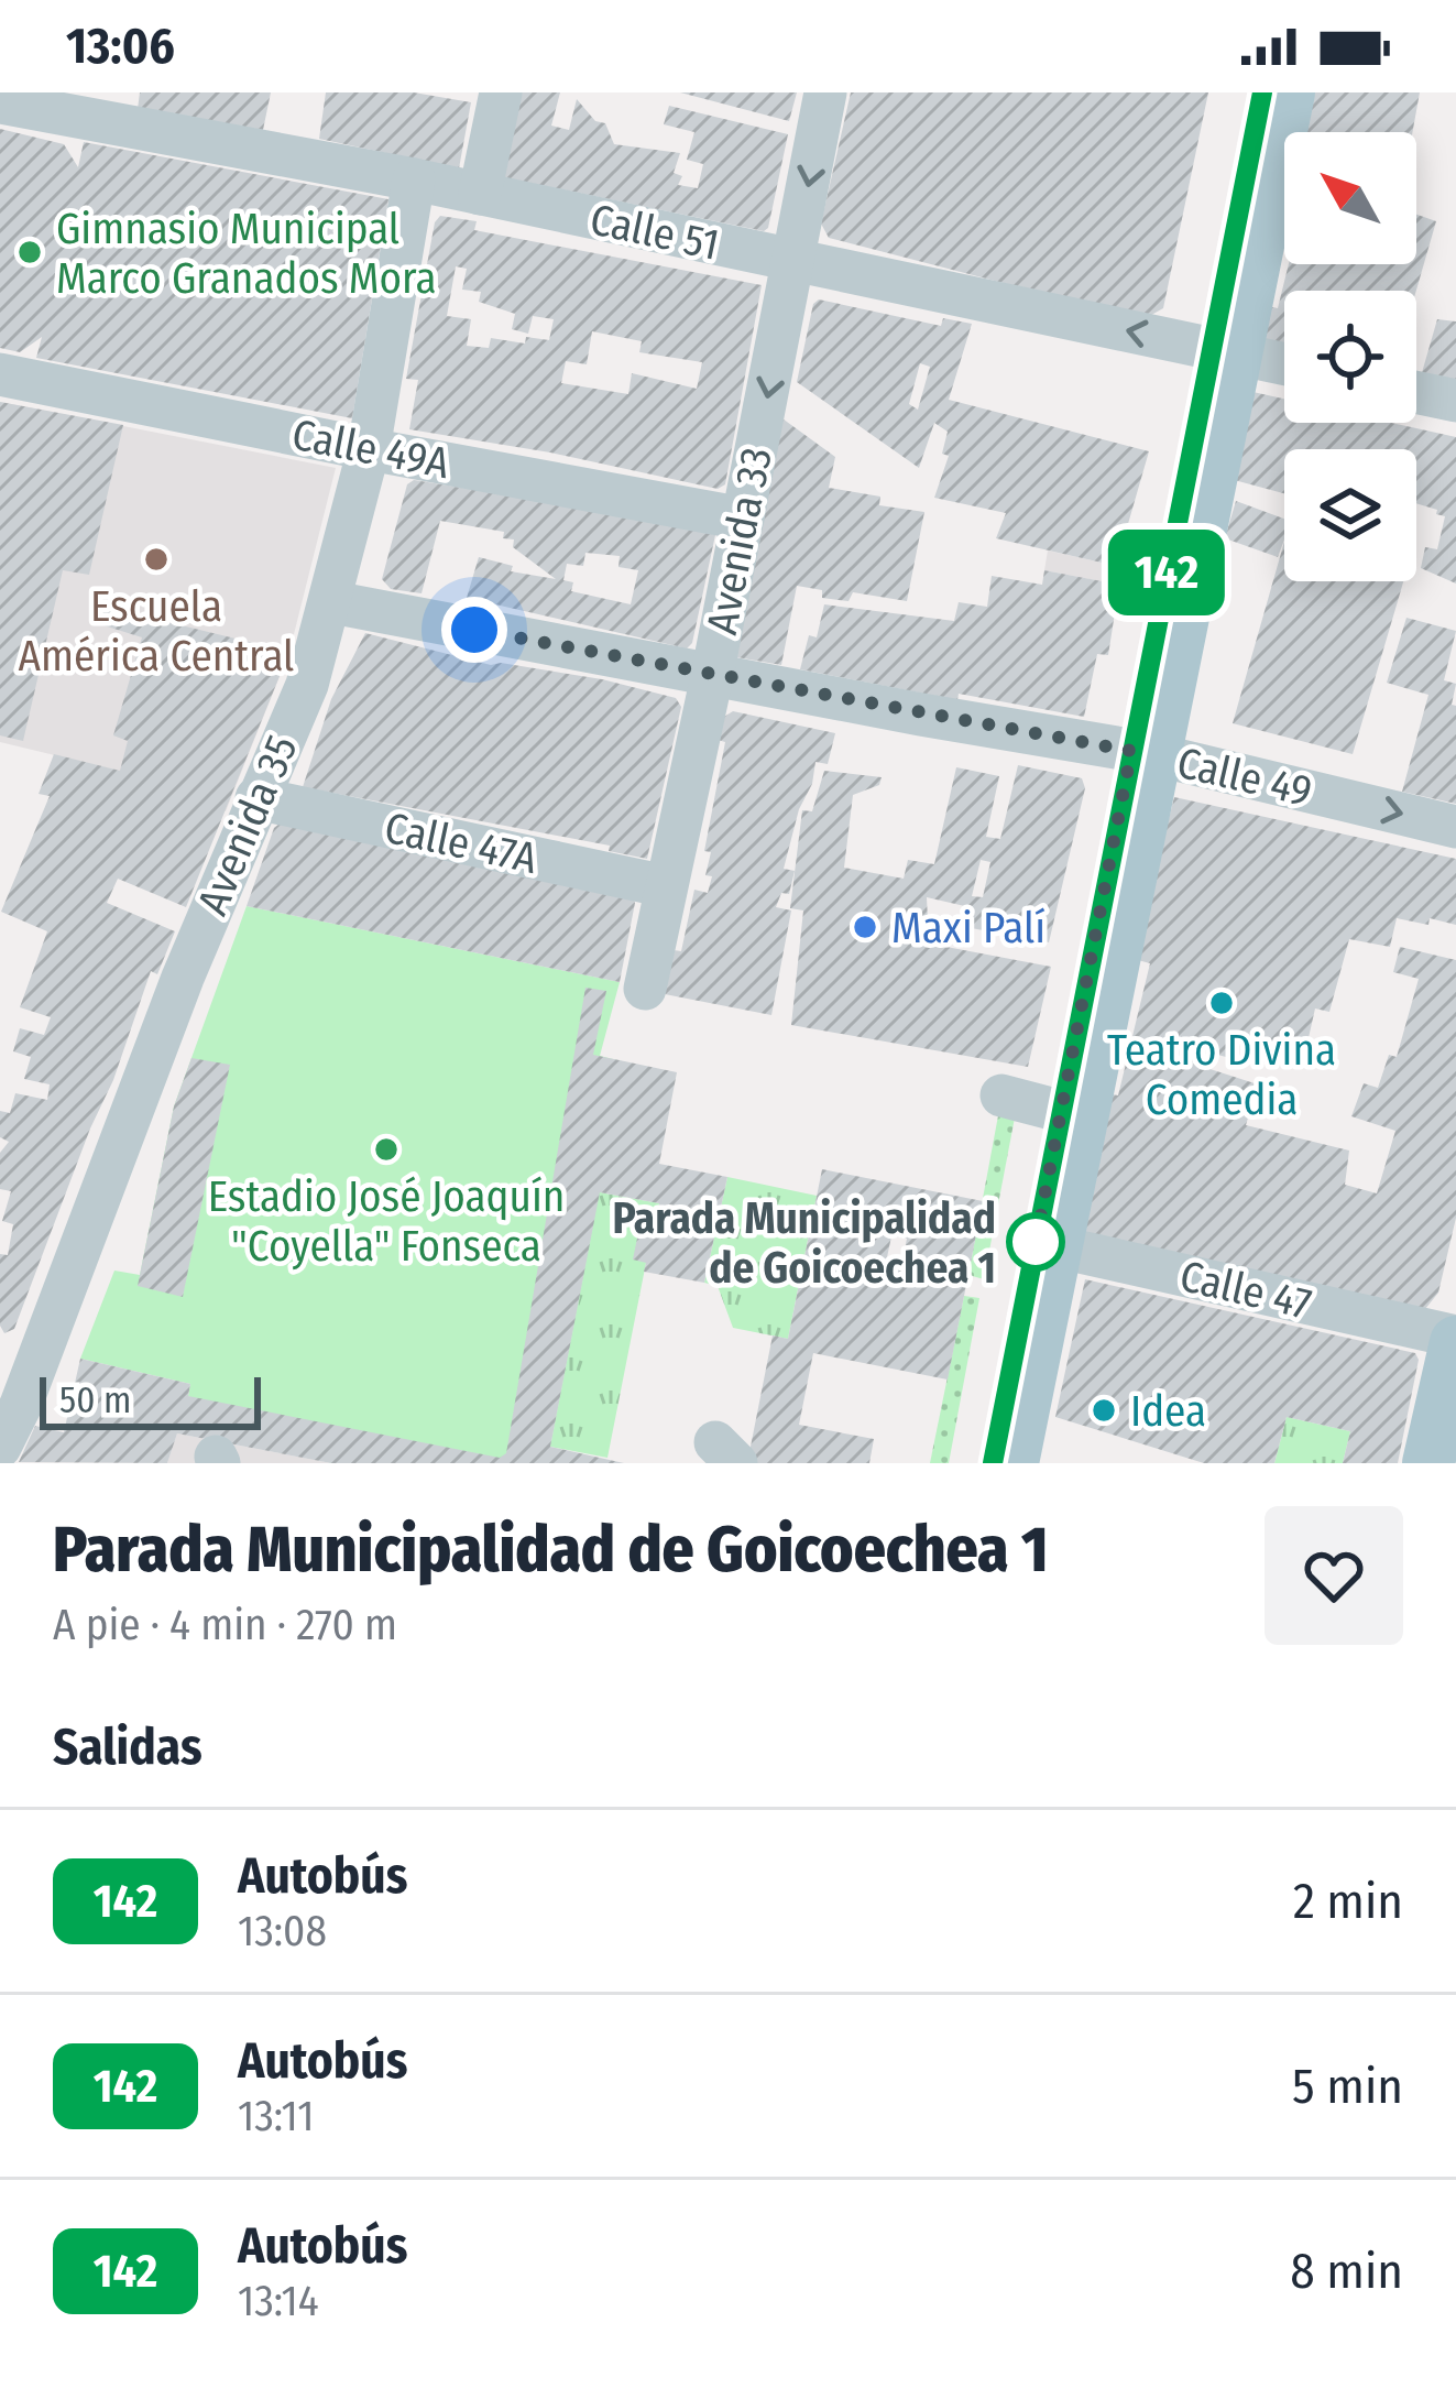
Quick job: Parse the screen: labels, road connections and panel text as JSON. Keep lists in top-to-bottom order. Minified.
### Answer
{"streets":{"street":["Calle 51","Calle 49A","Avenida 33","Calle 49","Avenida 35","Calle 47A","Calle 47"]},"crossings":[["Calle 51","Avenida 33"],["Calle 51","Avenida 35"],["Calle 49A","Avenida 33"],["Calle 49A","Avenida 35"],["Avenida 33","Calle 49"],["Avenida 33","Calle 47A"],["Calle 49","Avenida 35"],["Avenida 35","Calle 47A"]],"one_way":["Avenida 33"],"places":["Gimnasio Municipal Marco Granados Mora","Escuela América Central","Maxi Palí","Teatro Divina Comedia","Estadio José Joaquín \"Coyella\" Fonseca","Parada Municipalidad de Goicoechea 1","Idea"],"lines":["bus line 142"],"scale_bar":"50 m","north":"top left","page":{"status":"13:06","on_map":"142","scale":"50 m","heading":[["Parada Municipalidad de Goicoechea 1","A pie · 4 min · 270 m"],"Salidas"],"list":[{"mark":"142","name":"Autobús","note":"13:08","value":"2 min"},{"mark":"142","name":"Autobús","note":"13:11","value":"5 min"},{"mark":"142","name":"Autobús","note":"13:14","value":"8 min"}]}}
